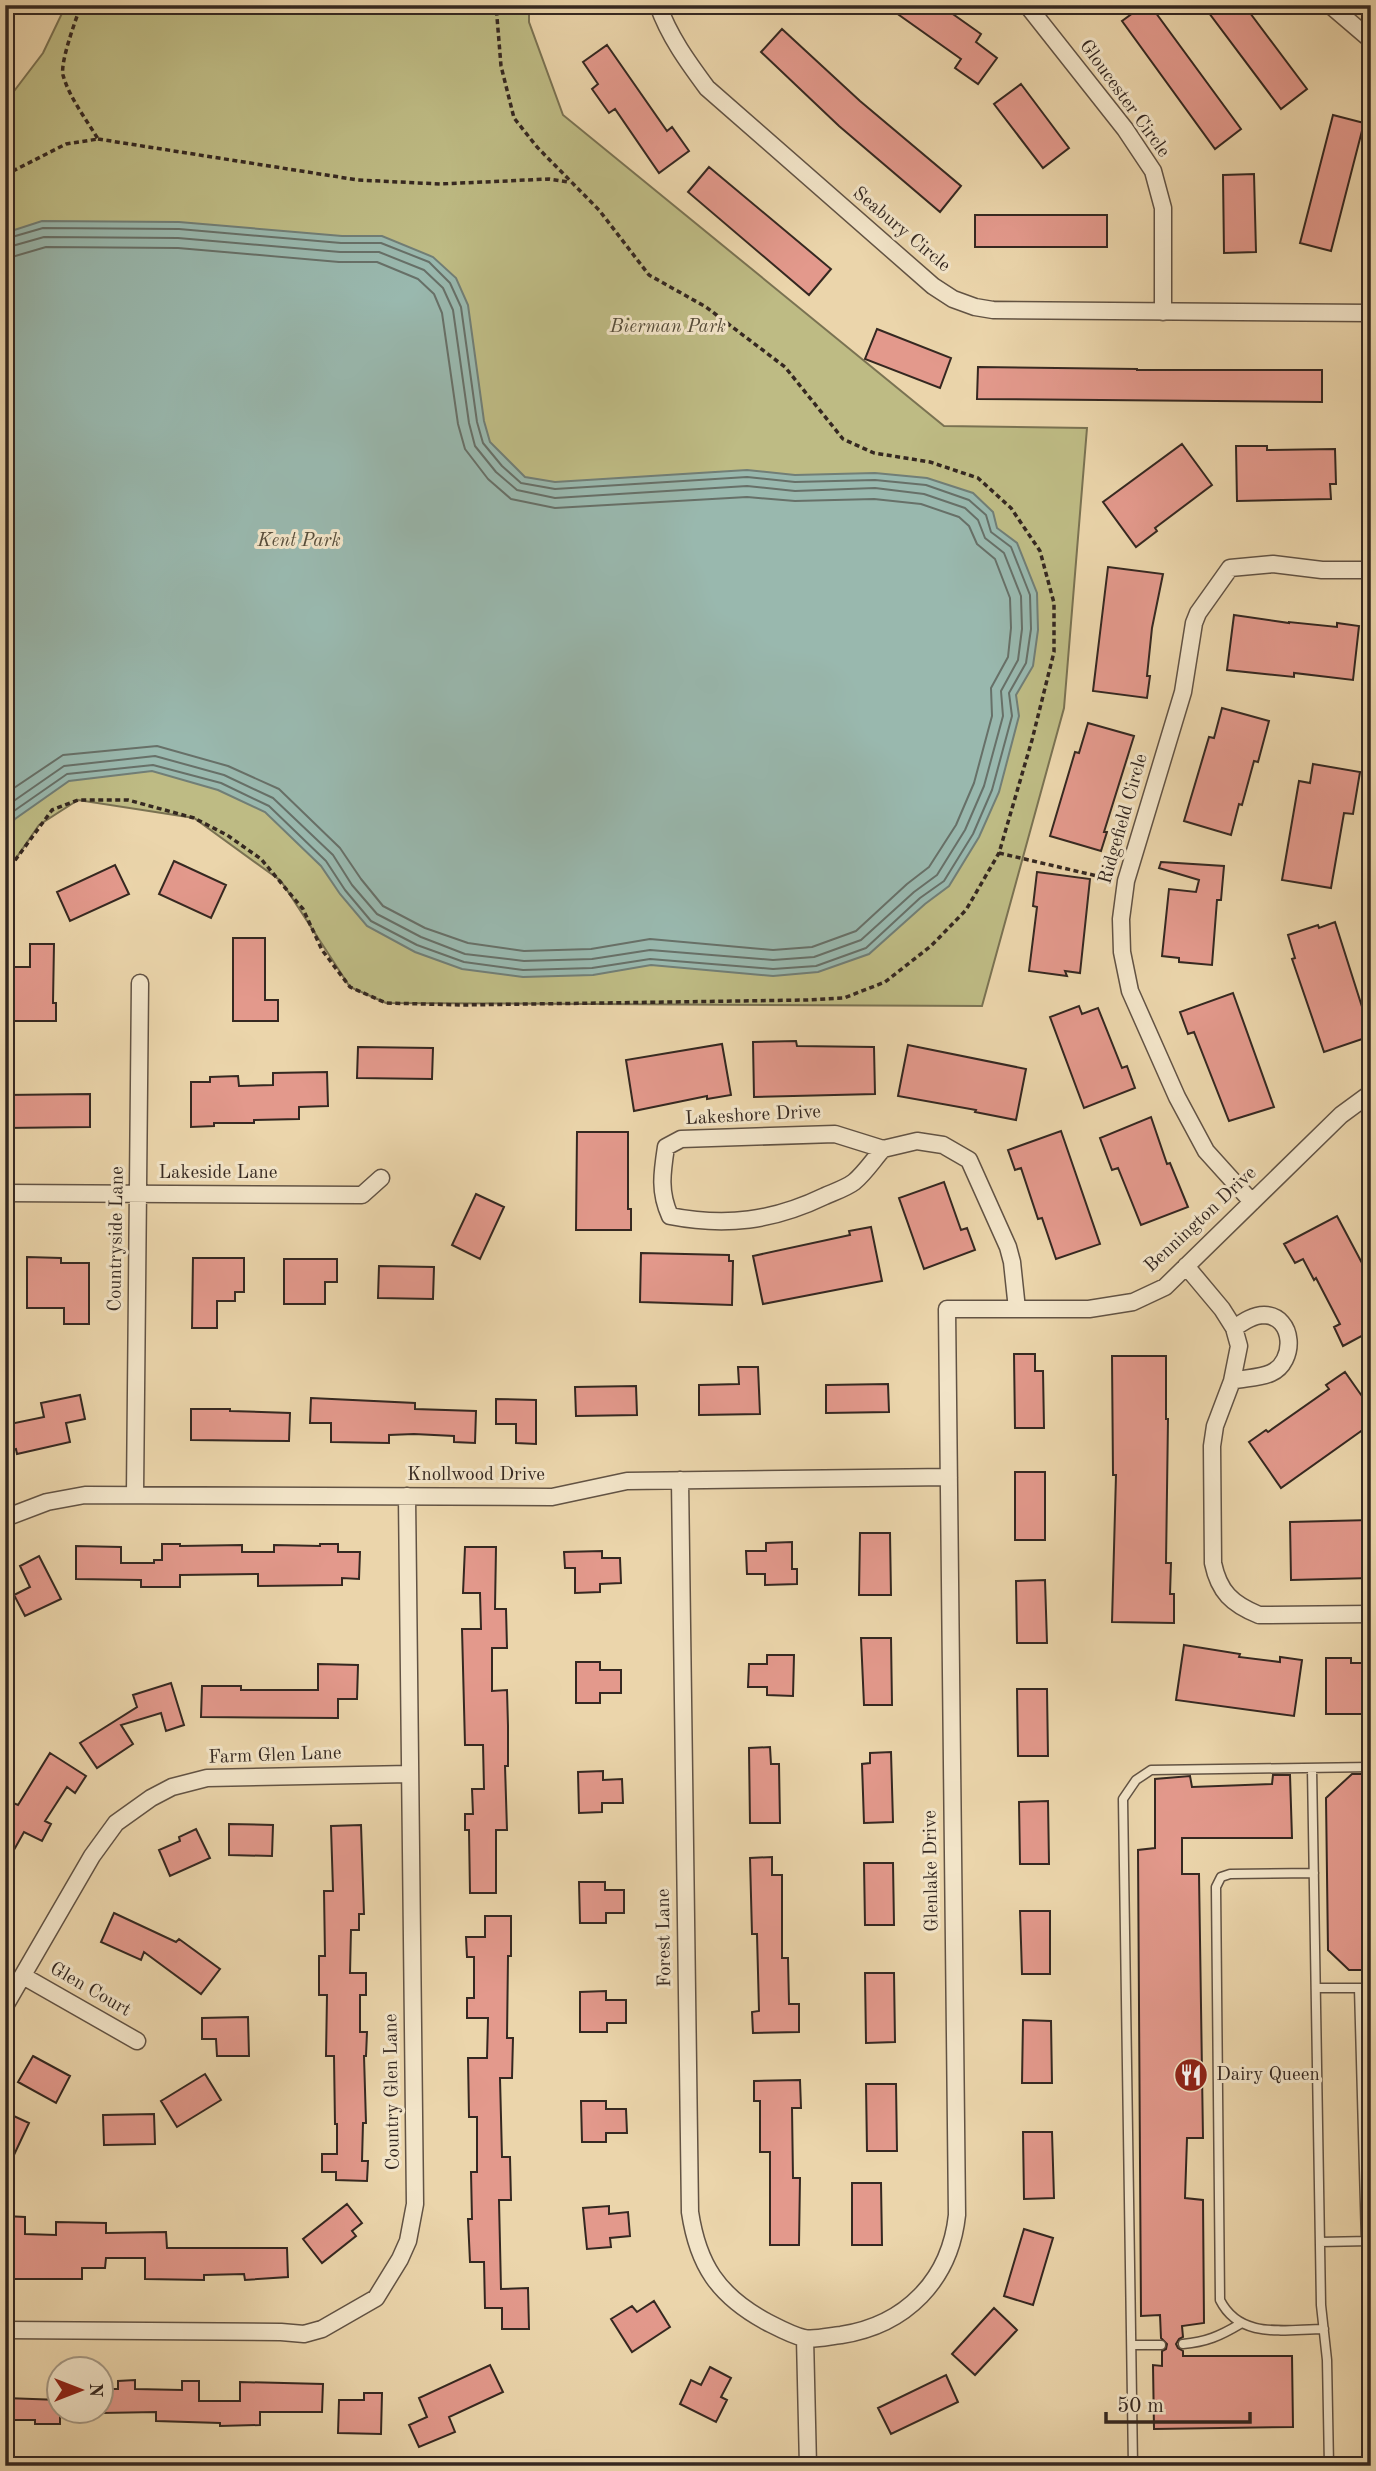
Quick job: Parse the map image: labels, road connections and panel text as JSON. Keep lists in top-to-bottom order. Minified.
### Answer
{"streets":{"street":["Gloucester Circle","Seabury Circle","Ridgefield Circle","Lakeshore Drive","Lakeside Lane","Bennington Drive","Countryside Lane","Knollwood Drive","Farm Glen Lane","Glenlake Drive","Forest Lane","Glen Court","Country Glen Lane"]},"crossings":[["Gloucester Circle","Seabury Circle"],["Ridgefield Circle","Bennington Drive"],["Lakeside Lane","Countryside Lane"],["Bennington Drive","Glenlake Drive"],["Countryside Lane","Knollwood Drive"],["Knollwood Drive","Glenlake Drive"],["Knollwood Drive","Forest Lane"],["Knollwood Drive","Country Glen Lane"],["Farm Glen Lane","Glen Court"],["Farm Glen Lane","Country Glen Lane"],["Glenlake Drive","Forest Lane"]],"parks":["Bierman Park","Kent Park"],"places":{"restaurant":["Dairy Queen"]},"scale_bar":"50 m","north":"right"}
